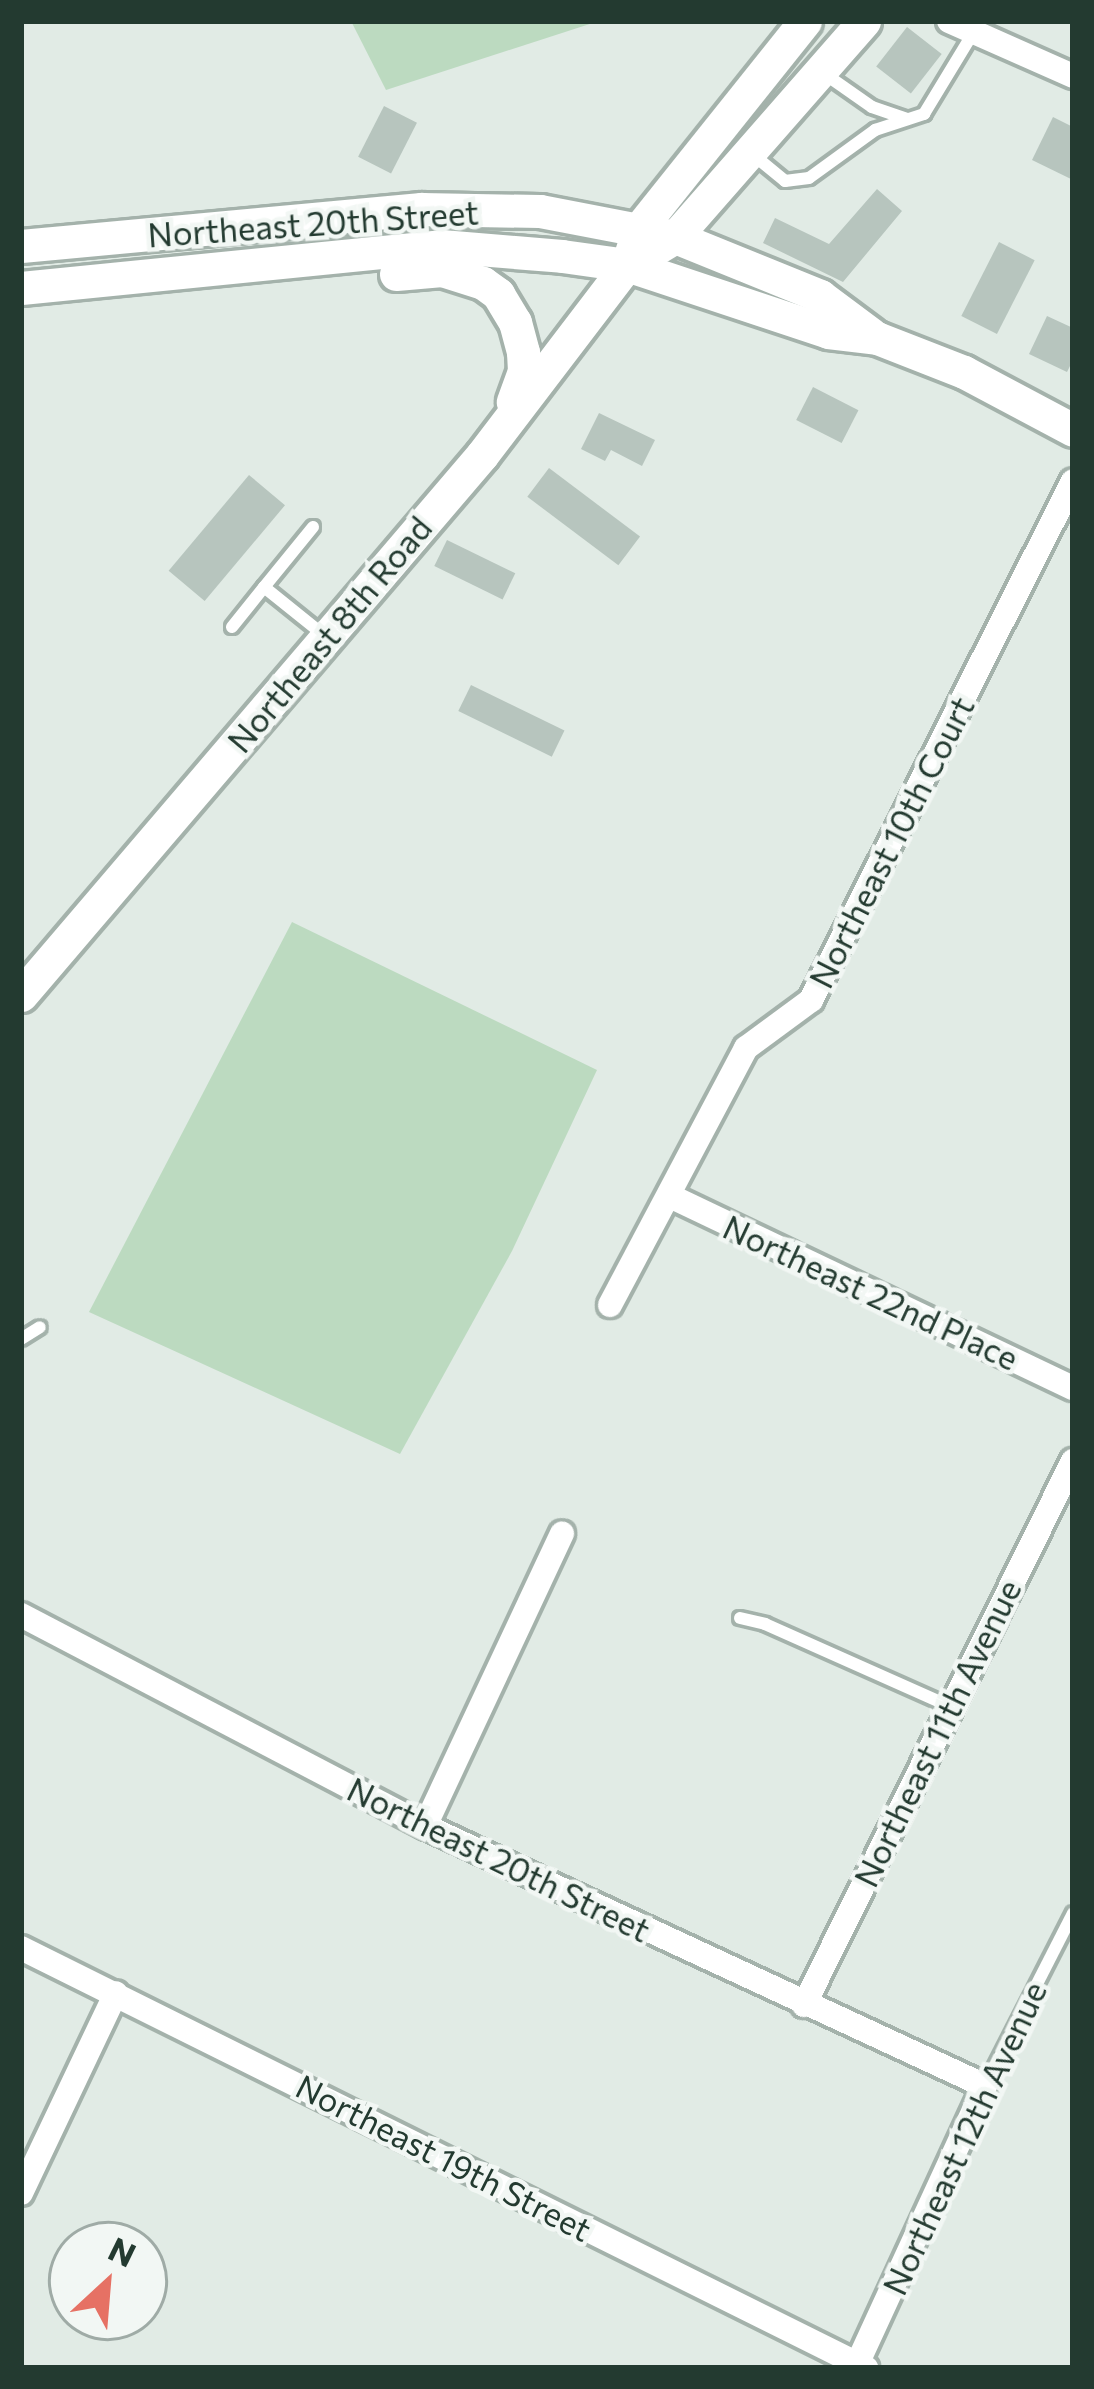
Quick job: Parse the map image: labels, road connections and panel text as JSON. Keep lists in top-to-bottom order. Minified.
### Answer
{"streets":{"main road":["Northeast 20th Street","Northeast 8th Road"],"street":["Northeast 10th Court","Northeast 22nd Place","Northeast 11th Avenue","Northeast 12th Avenue","Northeast 19th Street"]},"crossings":[["Northeast 20th Street","Northeast 8th Road"],["Northeast 20th Street","Northeast 11th Avenue"],["Northeast 20th Street","Northeast 12th Avenue"],["Northeast 10th Court","Northeast 22nd Place"],["Northeast 12th Avenue","Northeast 19th Street"]],"north":"top right"}
